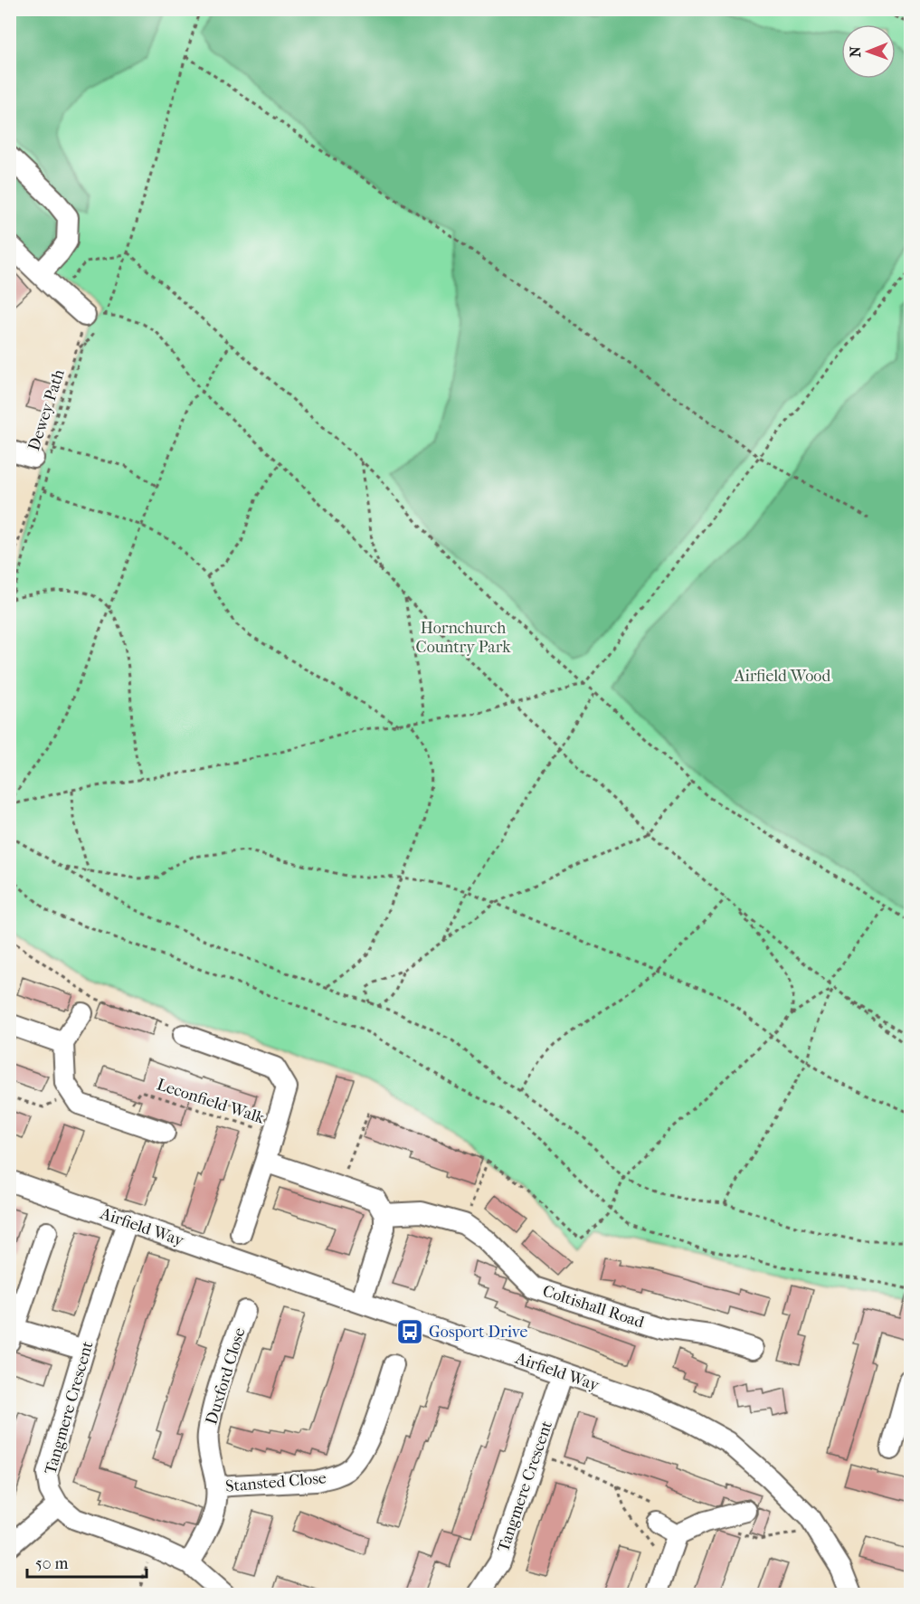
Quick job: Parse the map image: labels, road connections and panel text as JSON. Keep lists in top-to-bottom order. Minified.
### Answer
{"streets":{"street":["Airfield Way","Coltishall Road","Duxford Close","Tangmere Crescent","Stansted Close"],"path":["Dewey Path","Leconfield Walk"]},"crossings":[["Airfield Way","Tangmere Crescent"],["Duxford Close","Stansted Close"]],"parks":["Hornchurch Country Park","Airfield Wood"],"places":{"bus stop":["Gosport Drive"]},"scale_bar":"50 m","north":"left"}
